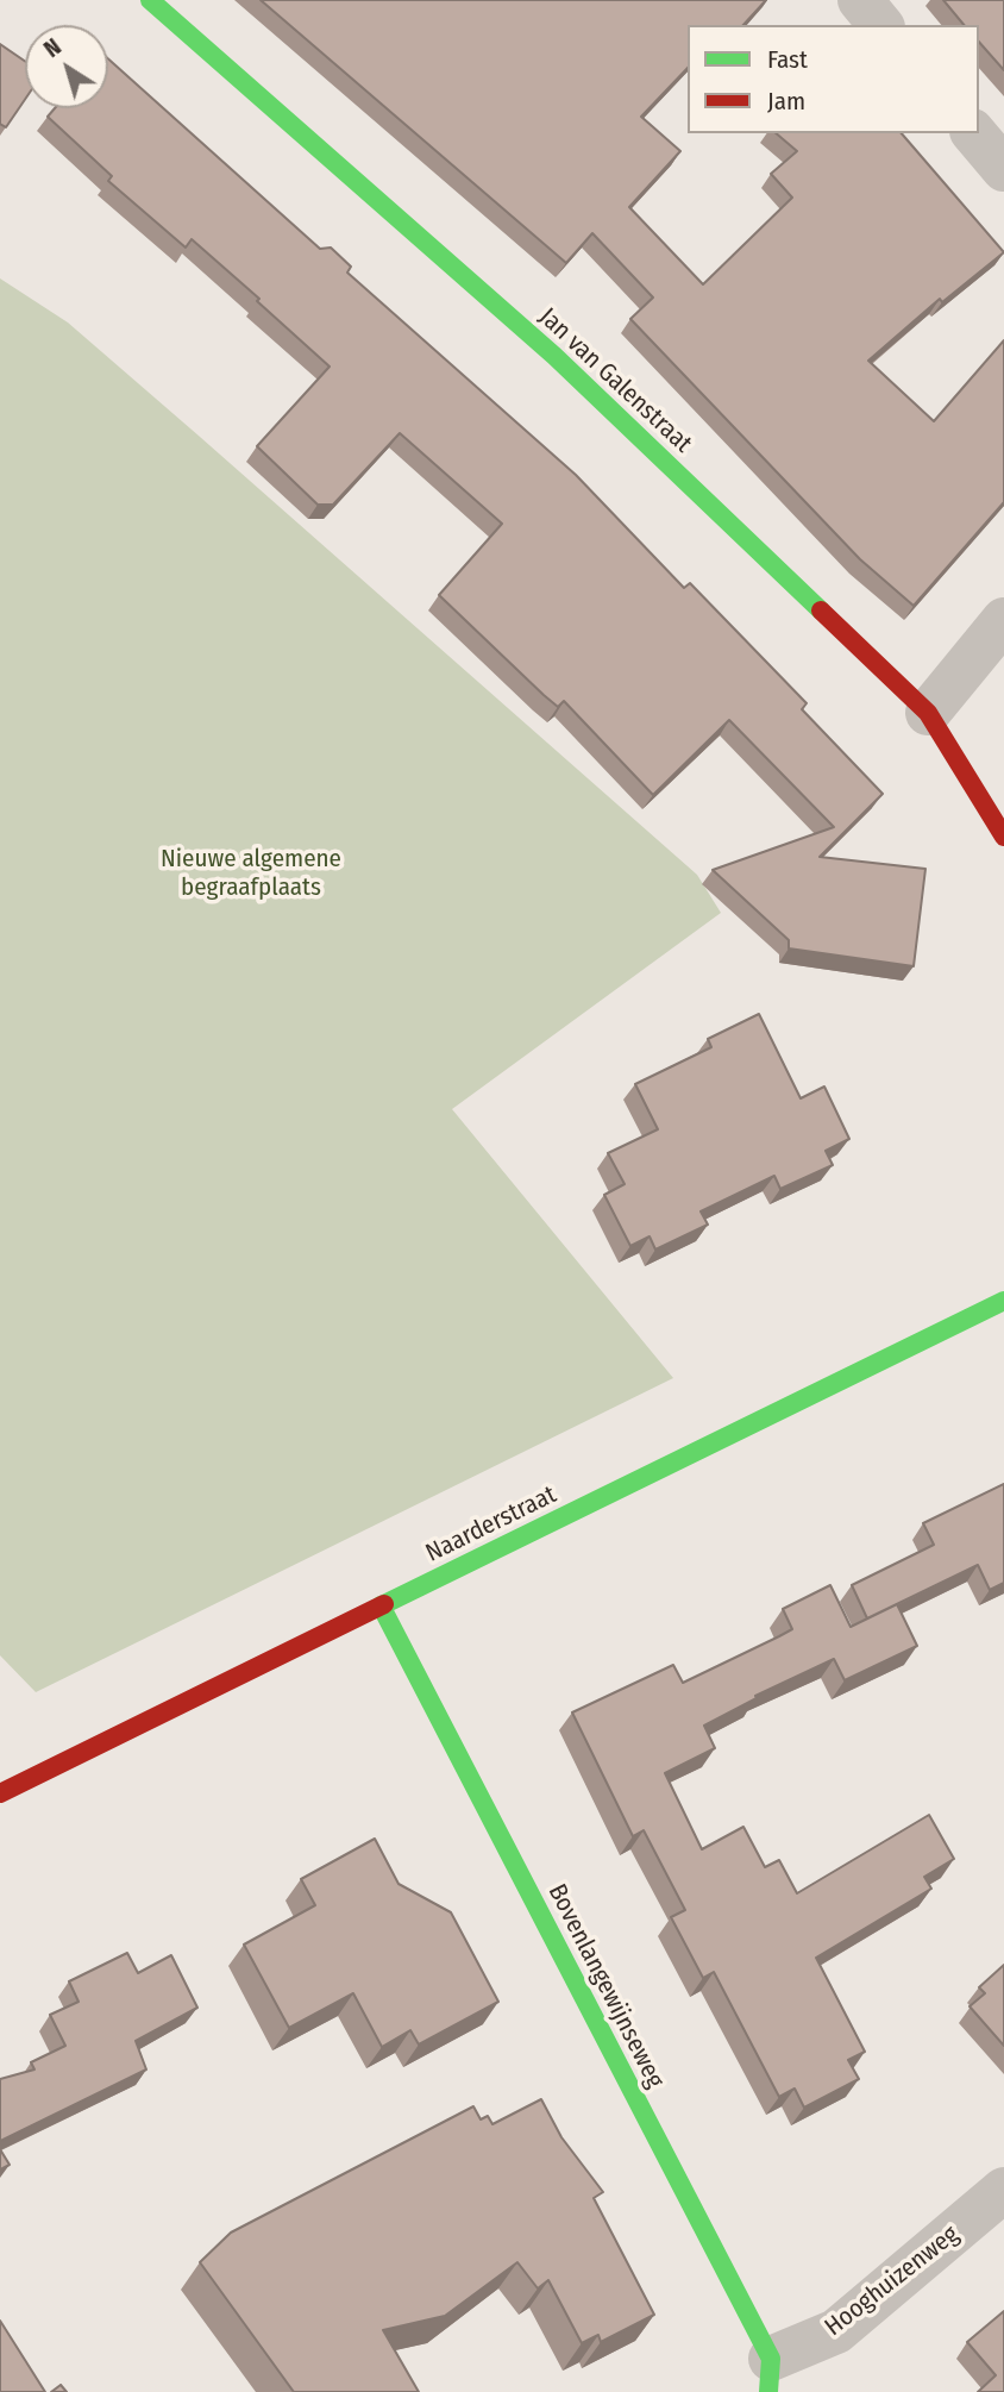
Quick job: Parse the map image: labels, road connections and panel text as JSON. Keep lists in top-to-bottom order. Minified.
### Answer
{"streets":{"street":["Jan van Galenstraat","Naarderstraat","Bovenlangewijnseweg","Hooghuizenweg"]},"crossings":[["Naarderstraat","Bovenlangewijnseweg"],["Bovenlangewijnseweg","Hooghuizenweg"]],"parks":["Nieuwe algemene begraafplaats"],"legend":["Fast","Jam"],"north":"top left"}
